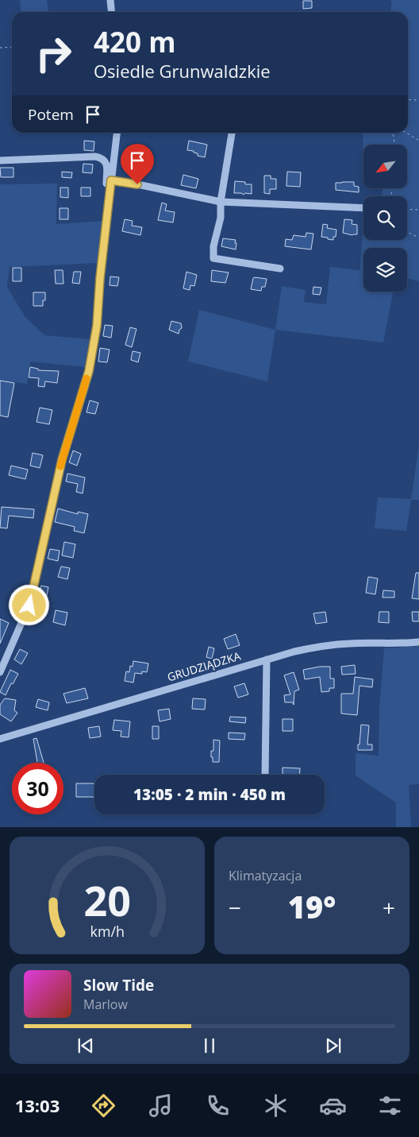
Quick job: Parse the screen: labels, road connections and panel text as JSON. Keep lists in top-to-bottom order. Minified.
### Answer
{"streets":{"street":["GRUDZIĄDZKA"]},"north":"bottom left","page":{"turn":["420 m","Osiedle Grunwaldzkie"],"then":"Potem","limit":"30","trip":"13:05 · 2 min · 450 m","tile":"Klimatyzacja","heat":["−","19°","+"],"song":["Slow Tide","Marlow"],"tabs":"13:03","gauge":["20","km/h"]}}
